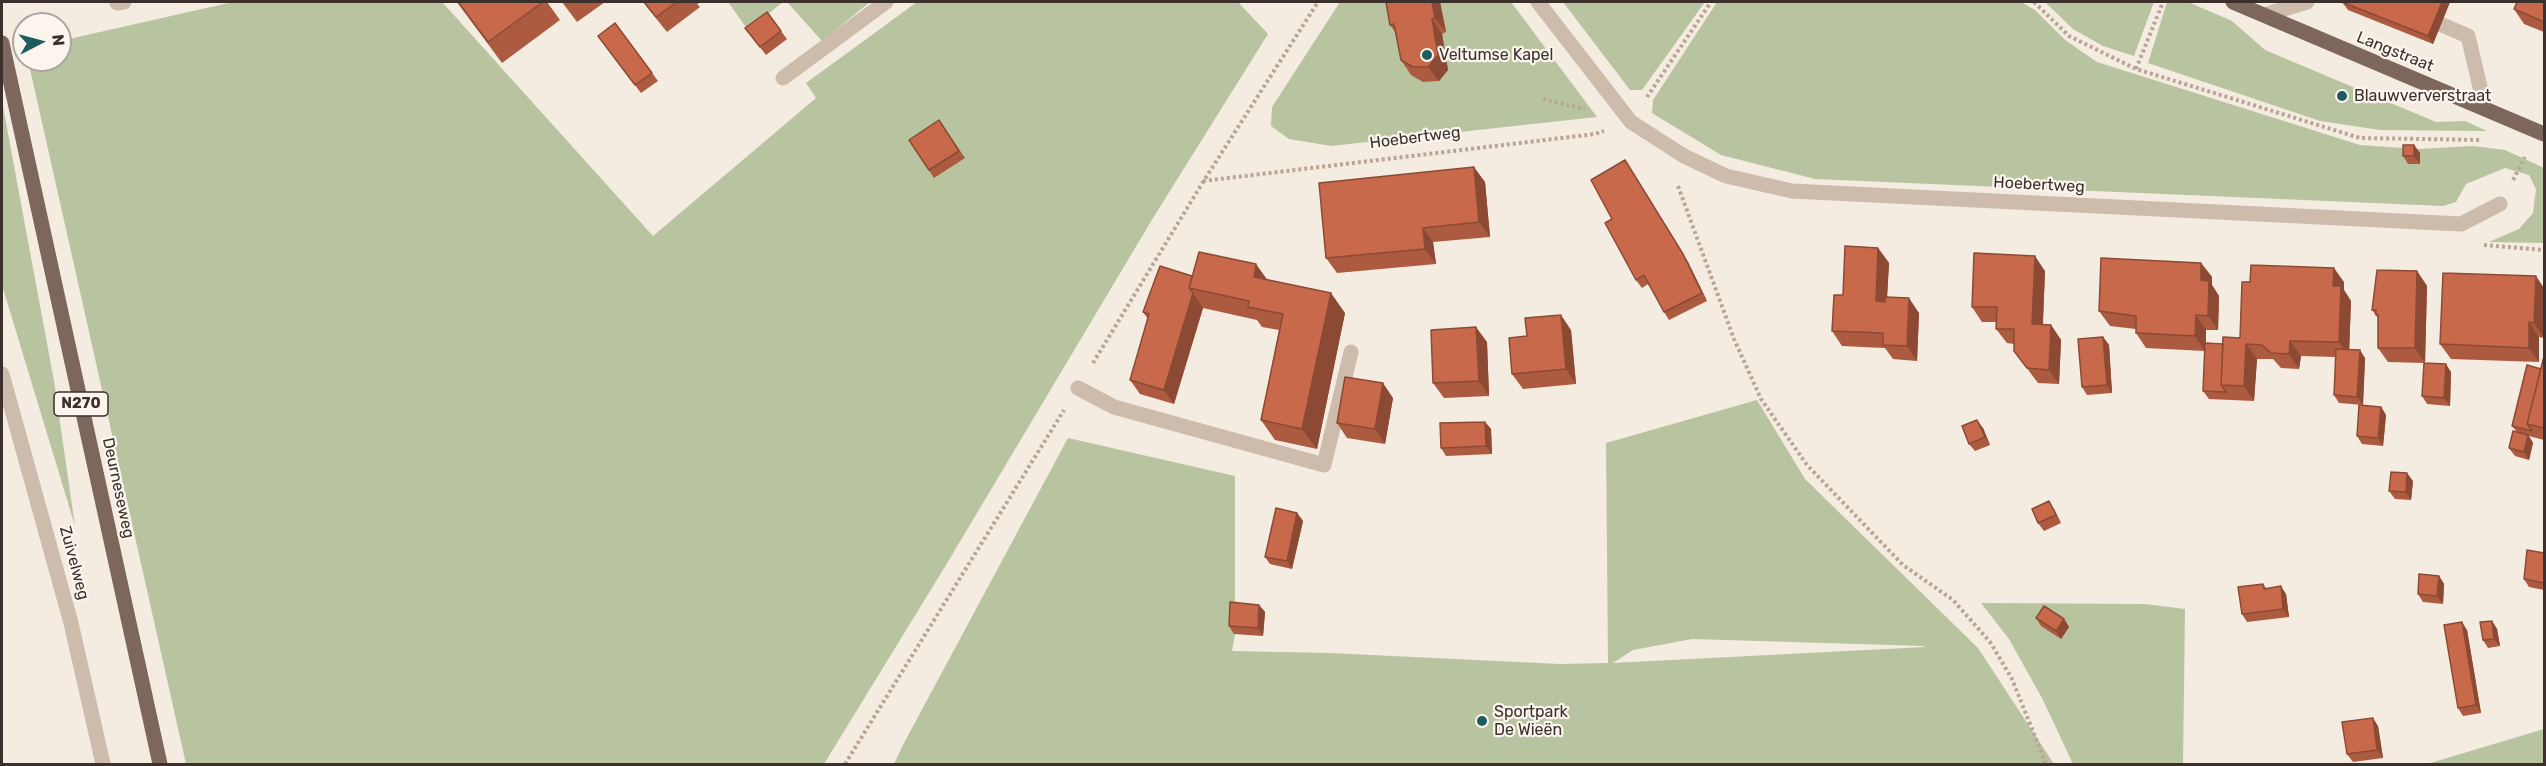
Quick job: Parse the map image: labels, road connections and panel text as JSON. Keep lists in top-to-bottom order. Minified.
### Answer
{"streets":{"main road":["Langstraat","N270","Deurneseweg"],"street":["Hoebertweg","Zuivelweg"]},"places":["Veltumse Kapel","Blauwververstraat","Sportpark De Wieën"],"north":"right"}
